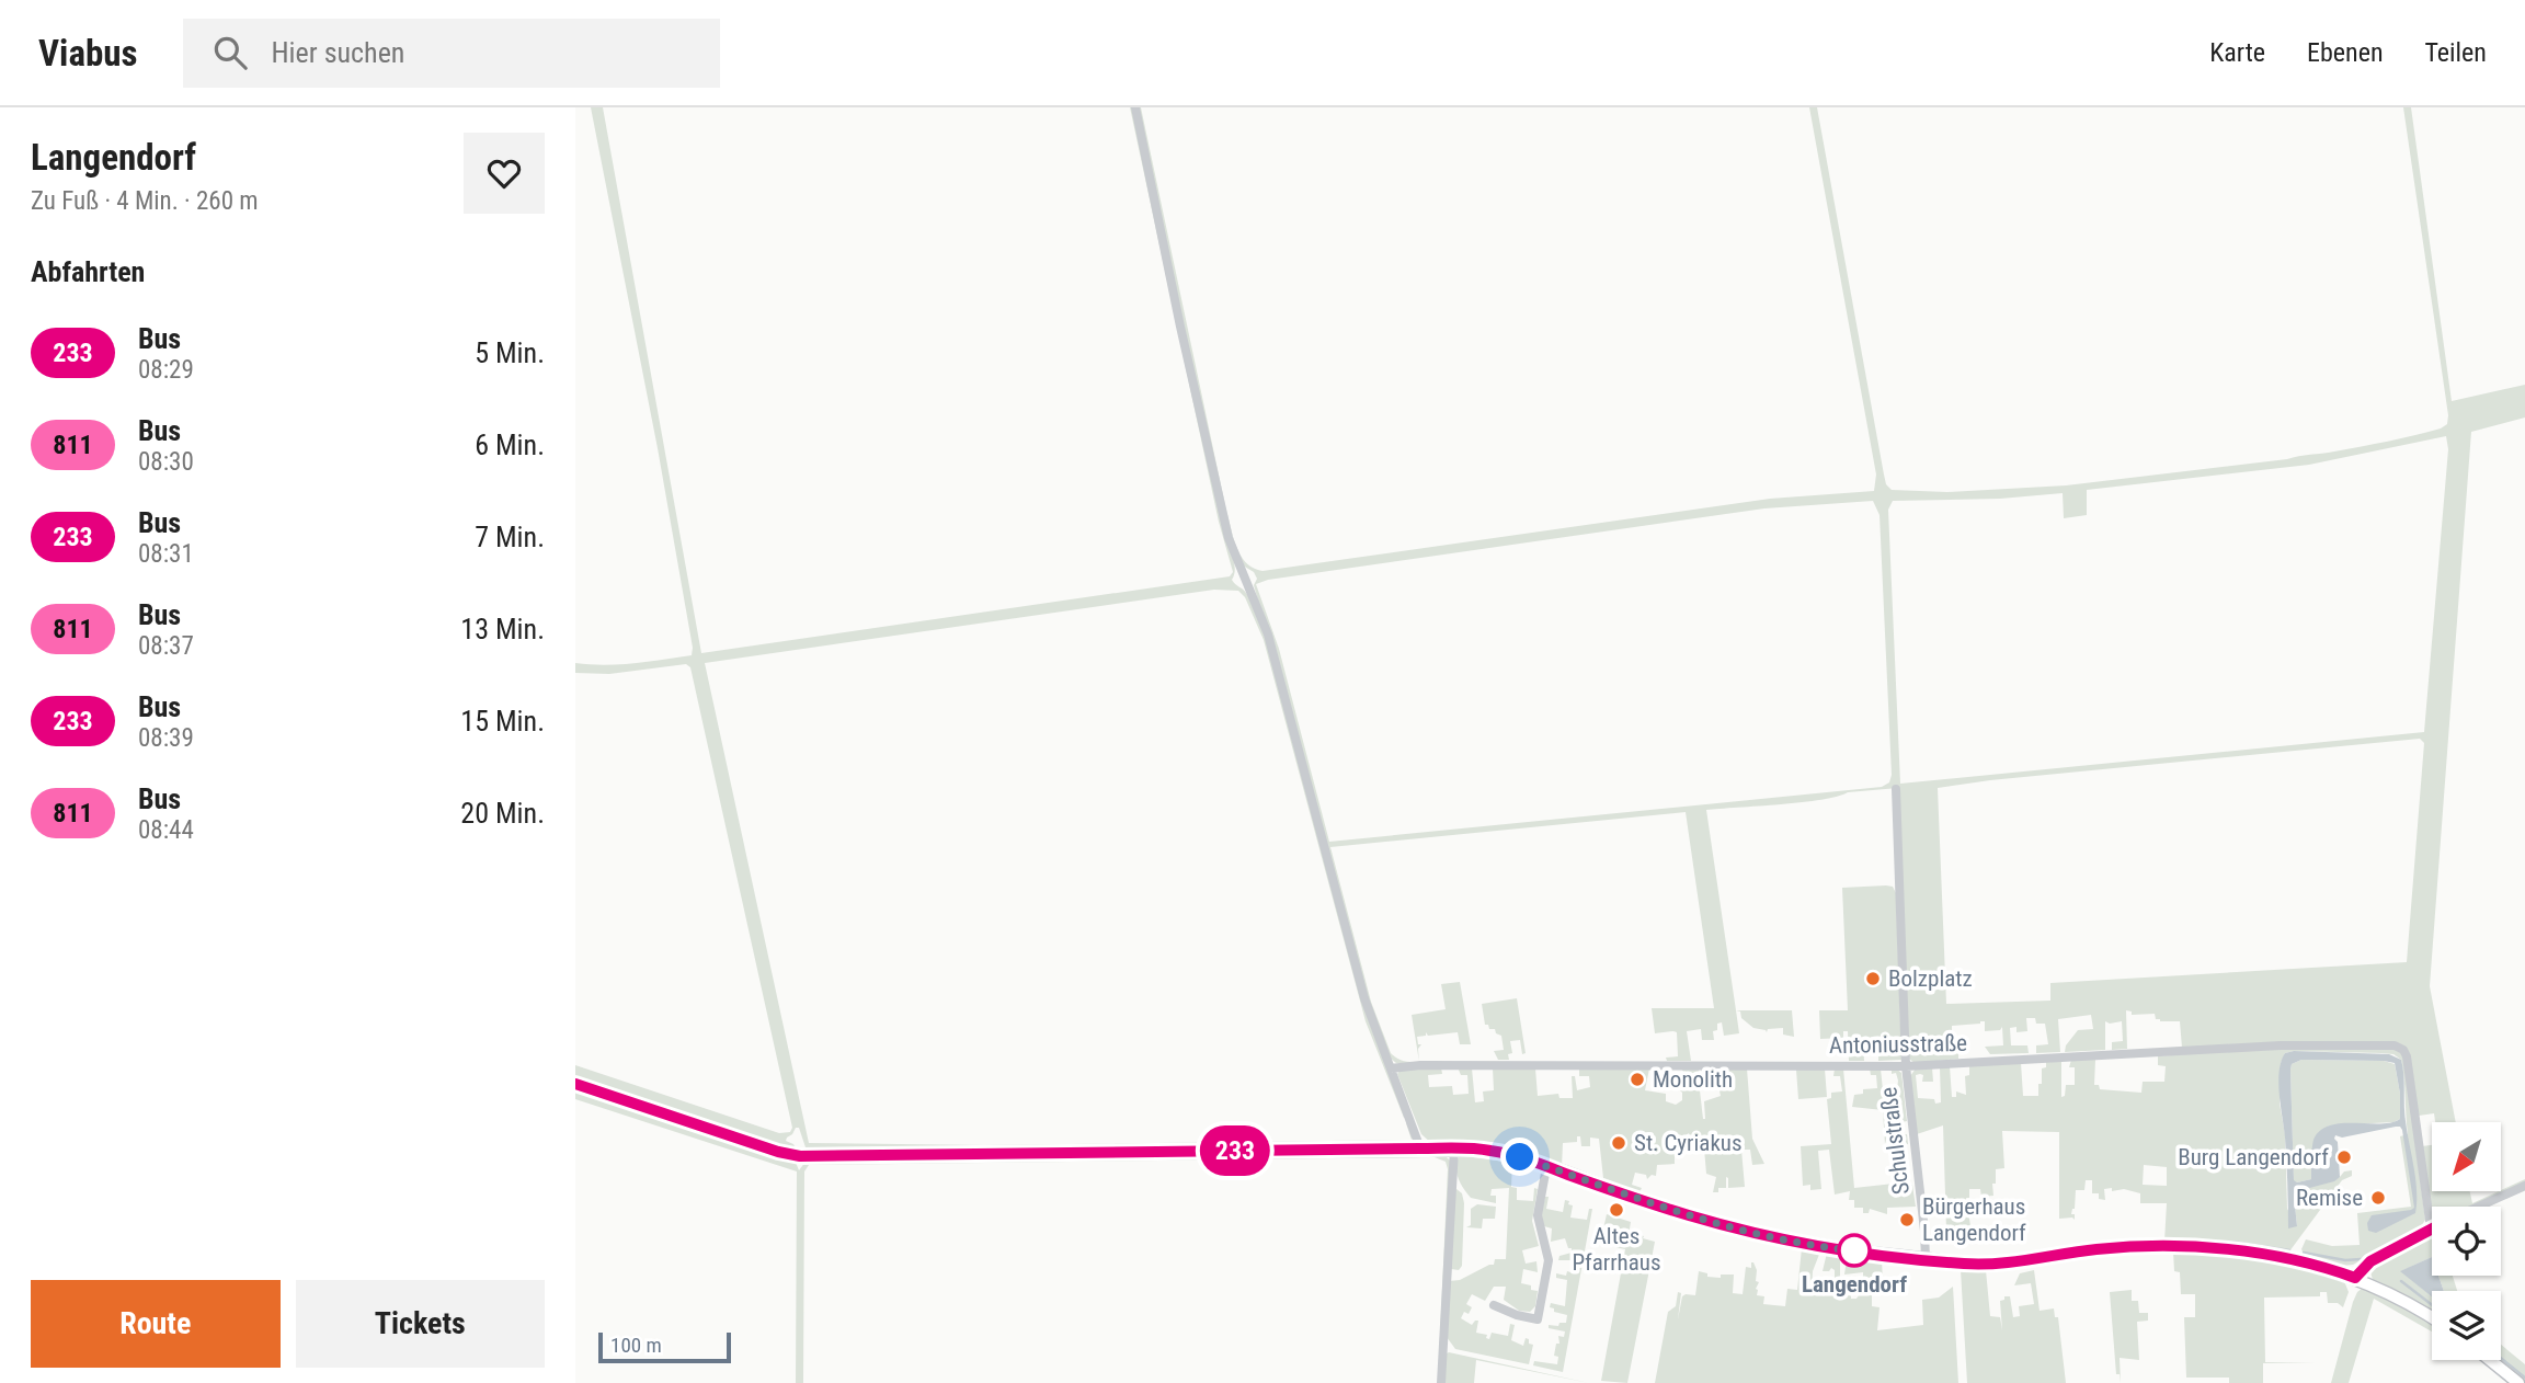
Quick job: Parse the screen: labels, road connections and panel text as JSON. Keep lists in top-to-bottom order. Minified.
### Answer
{"streets":{"street":["Antoniusstraße","Schulstraße"]},"crossings":[["Antoniusstraße","Schulstraße"]],"places":["Bolzplatz","Monolith","St. Cyriakus","Burg Langendorf","Remise","Altes Pfarrhaus","Bürgerhaus Langendorf","Langendorf"],"lines":["bus line 233"],"scale_bar":"100 m","north":"bottom left","page":{"header":"Viabus","search":"Hier suchen","nav":["Karte","Ebenen","Teilen"],"heading":[["Langendorf","Zu Fuß · 4 Min. · 260 m"],"Abfahrten"],"on_map":"233","list":[{"mark":"233","name":"Bus","note":"08:29","value":"5 Min."},{"mark":"811","name":"Bus","note":"08:30","value":"6 Min."},{"mark":"233","name":"Bus","note":"08:31","value":"7 Min."},{"mark":"811","name":"Bus","note":"08:37","value":"13 Min."},{"mark":"233","name":"Bus","note":"08:39","value":"15 Min."},{"mark":"811","name":"Bus","note":"08:44","value":"20 Min."}],"buttons":["Route","Tickets"],"scale":"100 m"}}
